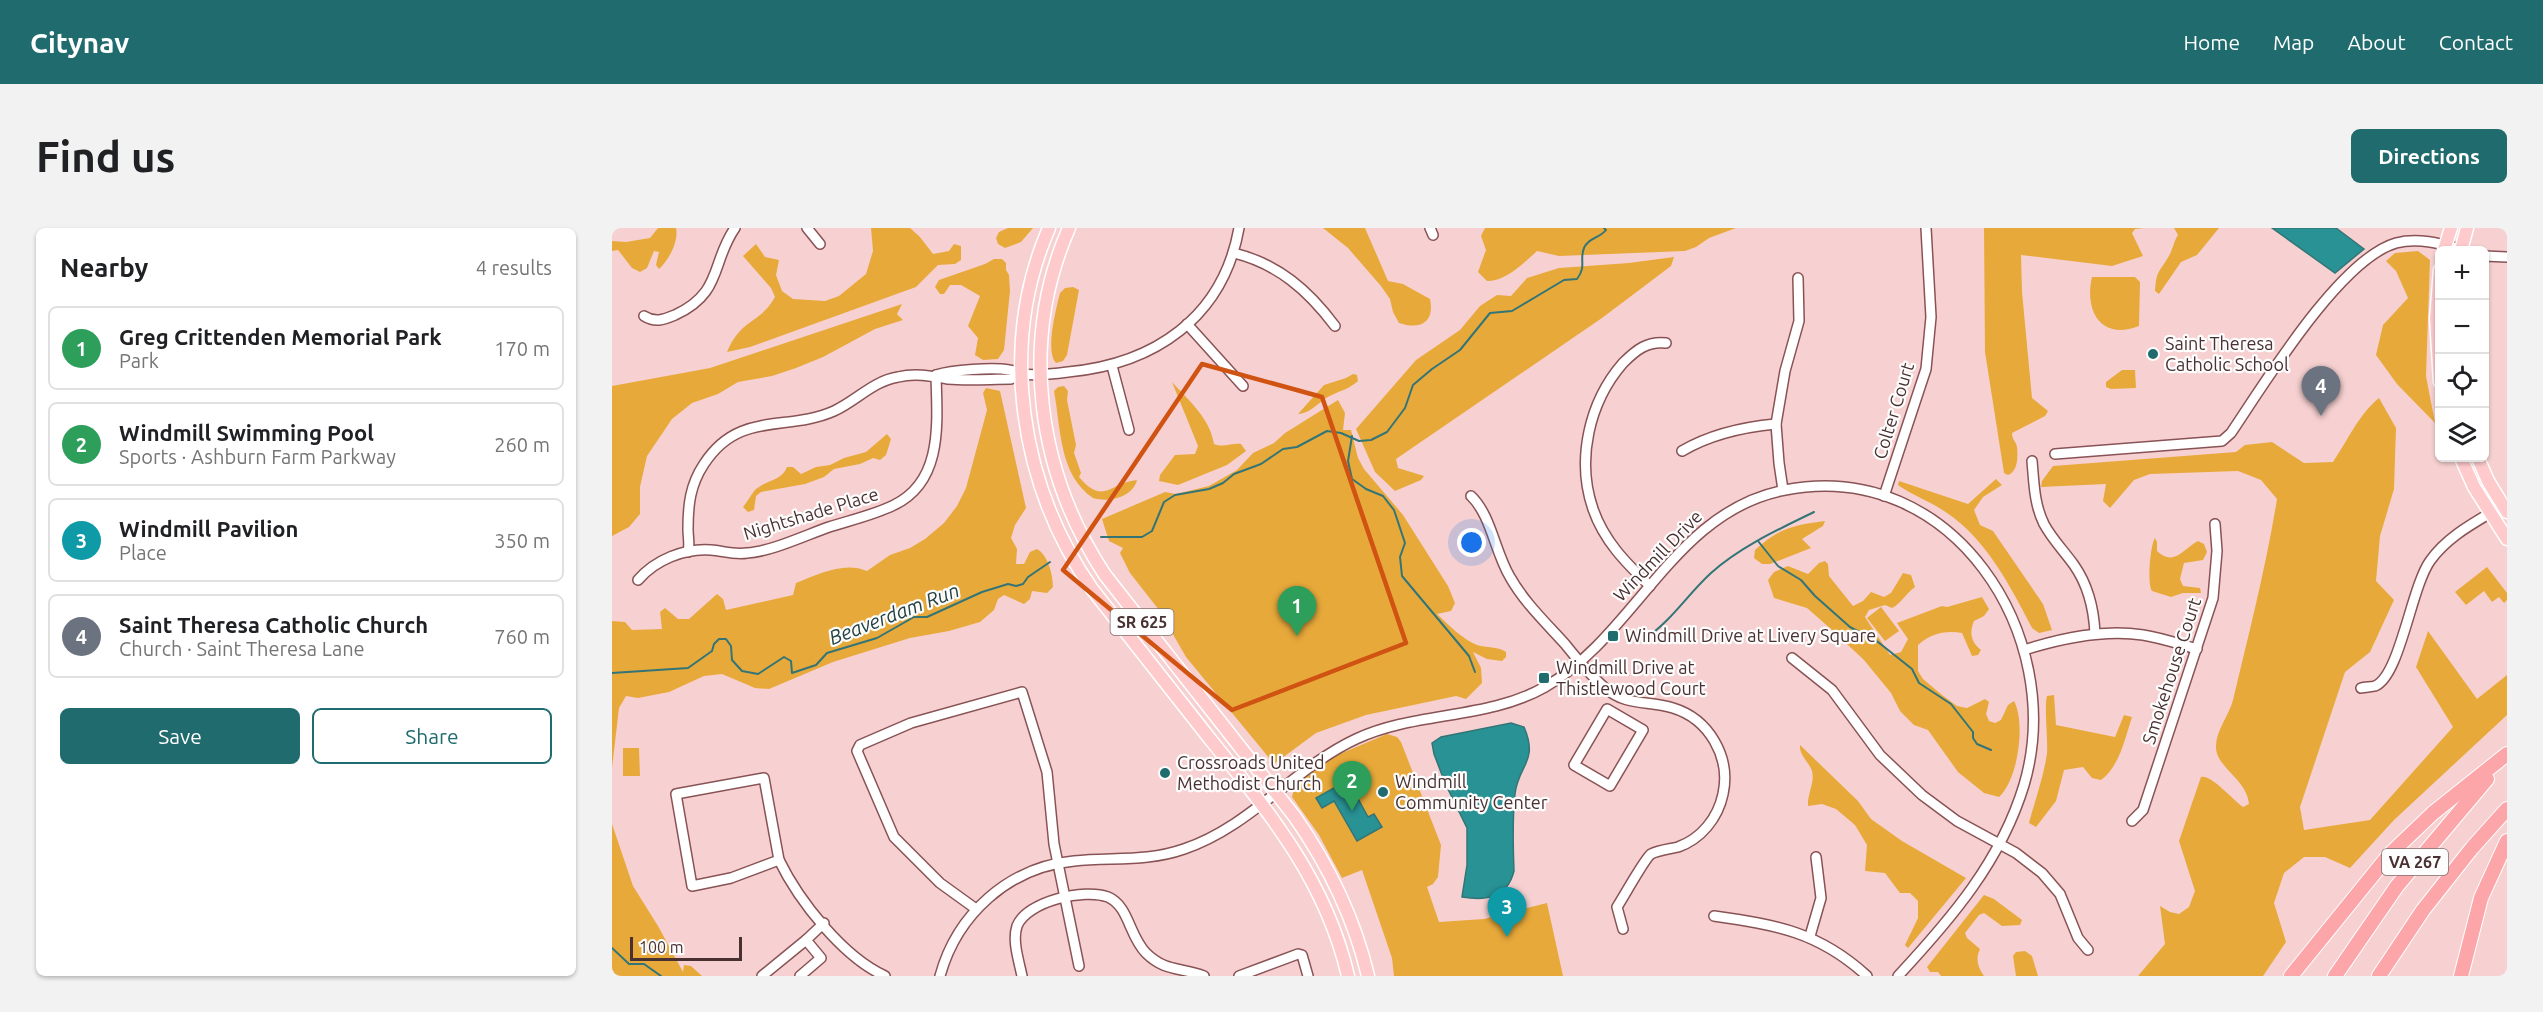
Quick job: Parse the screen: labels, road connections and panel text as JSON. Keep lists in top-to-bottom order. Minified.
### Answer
{"streets":{"highway":["VA 267"],"main road":["SR 625"],"street":["Colter Court","Nightshade Place","Windmill Drive","Smokehouse Court"]},"crossings":[["Colter Court","Windmill Drive"],["Windmill Drive","SR 625"]],"water":["Beaverdam Run"],"places":{"other":["Saint Theresa Catholic School","Crossroads United Methodist Church","Windmill Community Center"],"transit":["Windmill Drive at Livery Square","Windmill Drive at Thistlewood Court"]},"scale_bar":"100 m","page":{"header":"Citynav","nav":["Home","Map","About","Contact"],"buttons":["Directions",["Save","Share"]],"title":"Find us","heading":["Nearby","4 results"],"map_buttons":["+","−"],"list":[{"mark":"1","name":"Greg Crittenden Memorial Park","note":"Park","value":"170 m"},{"mark":"2","name":"Windmill Swimming Pool","note":"Sports · Ashburn Farm Parkway","value":"260 m"},{"mark":"3","name":"Windmill Pavilion","note":"Place","value":"350 m"},{"mark":"4","name":"Saint Theresa Catholic Church","note":"Church · Saint Theresa Lane","value":"760 m"}],"pins":["4","1","2","3"],"scale":"100 m"}}
